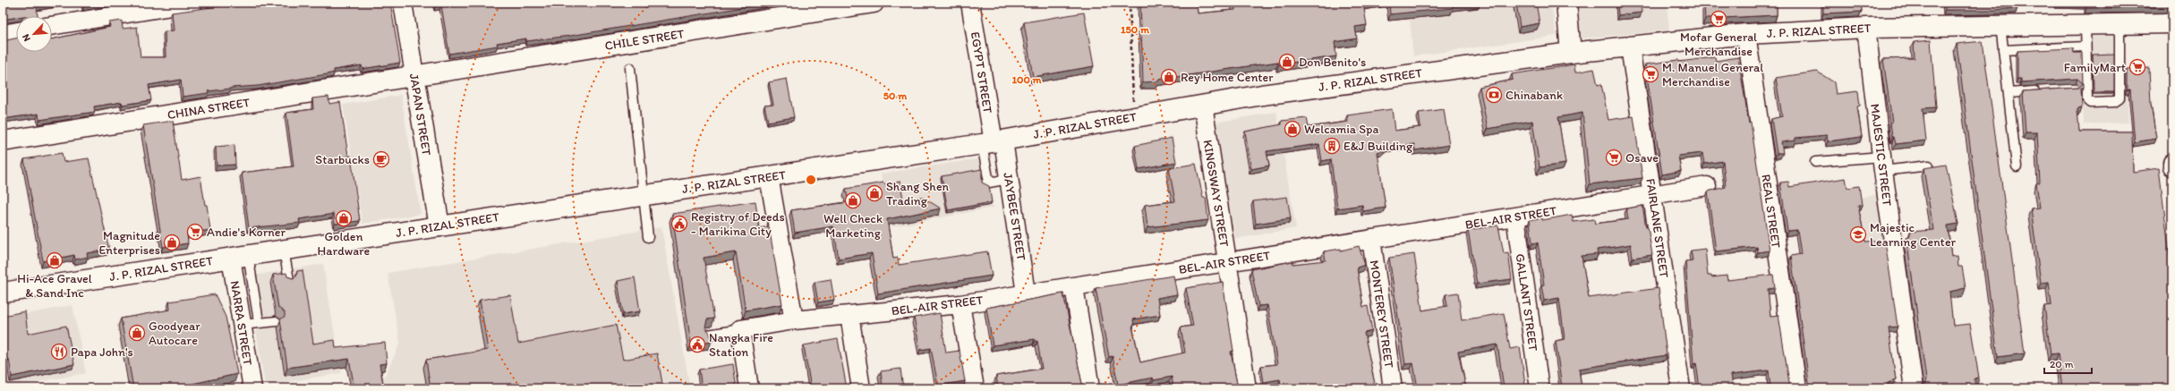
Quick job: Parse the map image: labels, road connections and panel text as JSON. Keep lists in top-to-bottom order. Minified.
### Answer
{"streets":{"main road":["J. P. RIZAL STREET","CHILE STREET","CHINA STREET","JAPAN STREET"],"street":["EGYPT STREET","MAJESTIC STREET","KINGSWAY STREET","REAL STREET","JAYBEE STREET","BEL-AIR STREET","FAIRLANE STREET","GALLANT STREET","MONTEREY STREET","NARRA STREET"]},"crossings":[["J. P. RIZAL STREET","EGYPT STREET"],["J. P. RIZAL STREET","JAPAN STREET"],["J. P. RIZAL STREET","MAJESTIC STREET"],["J. P. RIZAL STREET","KINGSWAY STREET"],["J. P. RIZAL STREET","REAL STREET"],["J. P. RIZAL STREET","JAYBEE STREET"],["J. P. RIZAL STREET","FAIRLANE STREET"],["J. P. RIZAL STREET","NARRA STREET"],["CHILE STREET","CHINA STREET"],["CHILE STREET","JAPAN STREET"],["EGYPT STREET","JAYBEE STREET"],["CHINA STREET","JAPAN STREET"],["KINGSWAY STREET","BEL-AIR STREET"],["JAYBEE STREET","BEL-AIR STREET"],["BEL-AIR STREET","FAIRLANE STREET"],["BEL-AIR STREET","GALLANT STREET"],["BEL-AIR STREET","MONTEREY STREET"]],"places":{"supermarket":["Mofar General Merchandise","FamilyMart","M. Manuel General Merchandise","Osave","Andie's Korner"],"shop":["Don Benito's","Rey Home Center","Welcamia Spa","Shang Shen Trading","Well Check Marketing","Golden Hardware","Magnitude Enterprises","Hi-Ace Gravel & Sand Inc","Goodyear Autocare"],"bank":["Chinabank"],"building":["E&J Building"],"cafe":["Starbucks"],"public building":["Registry of Deeds - Marikina City","Nangka Fire Station"],"school or university":["Majestic Learning Center"],"restaurant":["Papa John's"]},"scale_bar":"20 m","north":"bottom left","rings":["150 m","100 m","50 m"]}
